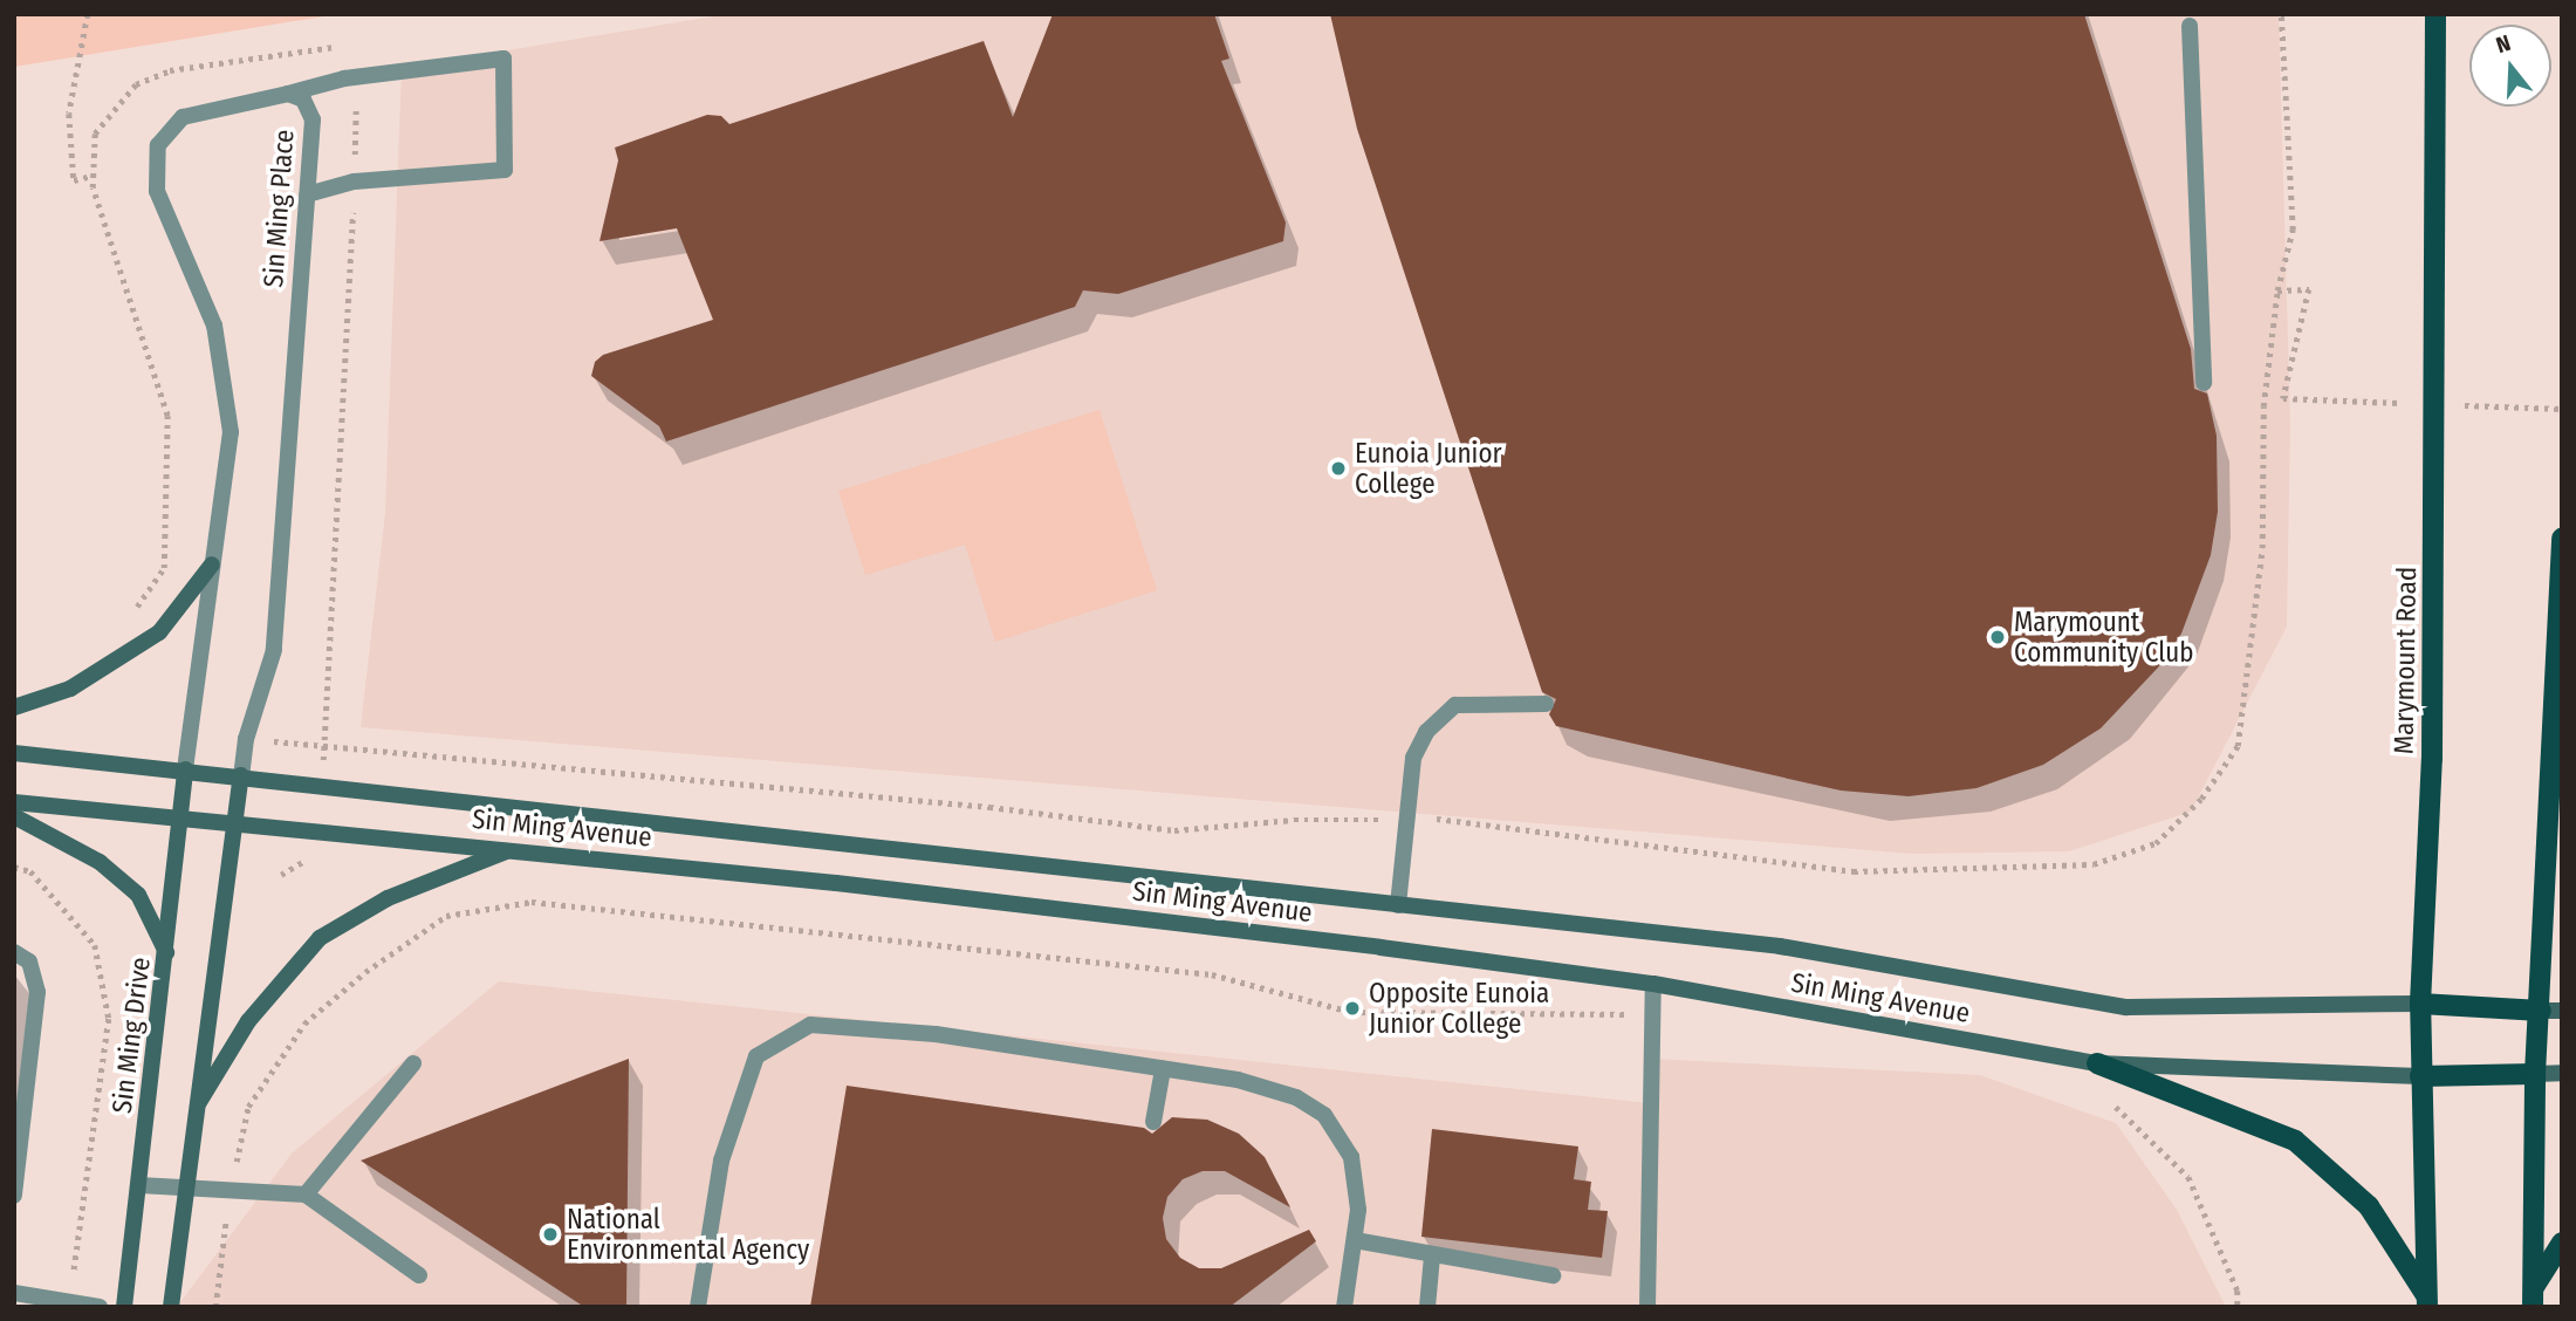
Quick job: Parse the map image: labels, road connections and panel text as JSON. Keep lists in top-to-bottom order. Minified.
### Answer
{"streets":{"main road":["Marymount Road","Sin Ming Avenue","Sin Ming Drive"],"street":["Sin Ming Place"]},"crossings":[["Sin Ming Place","Sin Ming Avenue"],["Sin Ming Place","Sin Ming Drive"],["Marymount Road","Sin Ming Avenue"],["Sin Ming Avenue","Sin Ming Drive"]],"places":["Eunoia Junior College","Marymount Community Club","Opposite Eunoia Junior College","National Environmental Agency"],"north":"top"}
